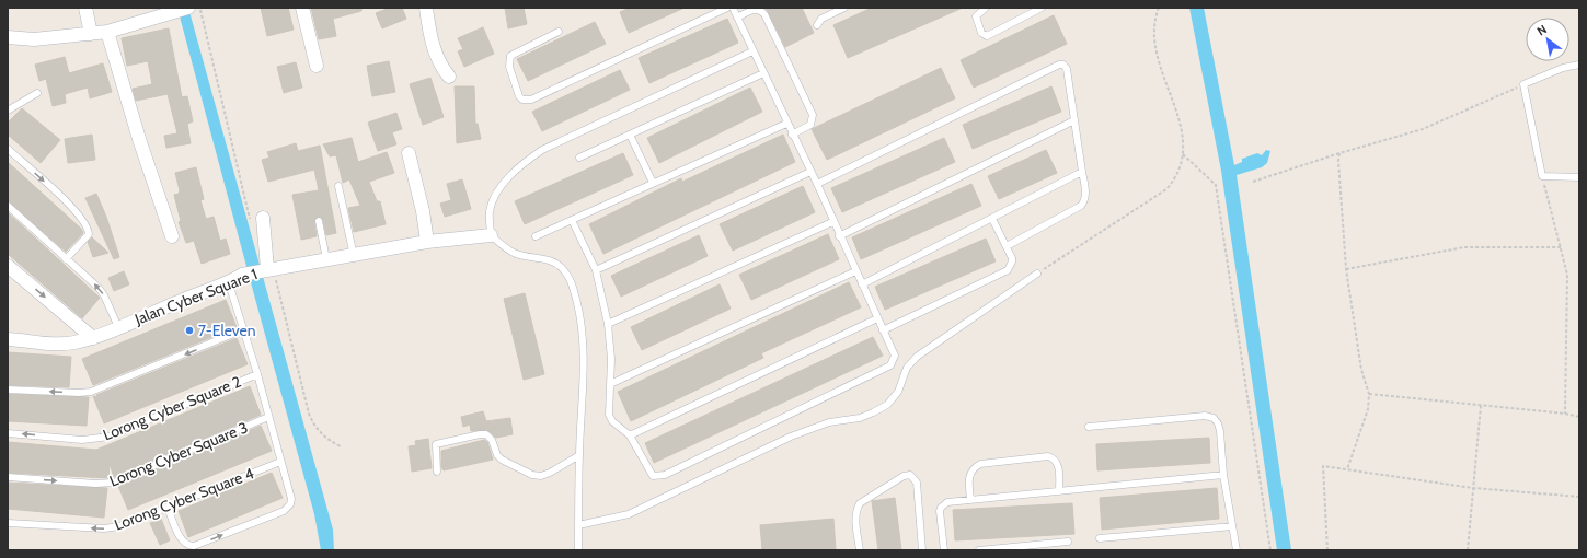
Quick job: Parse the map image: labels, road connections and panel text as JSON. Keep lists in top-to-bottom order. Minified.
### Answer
{"streets":{"street":["Jalan Cyber Square 1"],"lane":["Lorong Cyber Square 2","Lorong Cyber Square 3","Lorong Cyber Square 4"]},"one_way":["Lorong Cyber Square 3","Lorong Cyber Square 4"],"places":["7-Eleven"],"north":"top left"}
